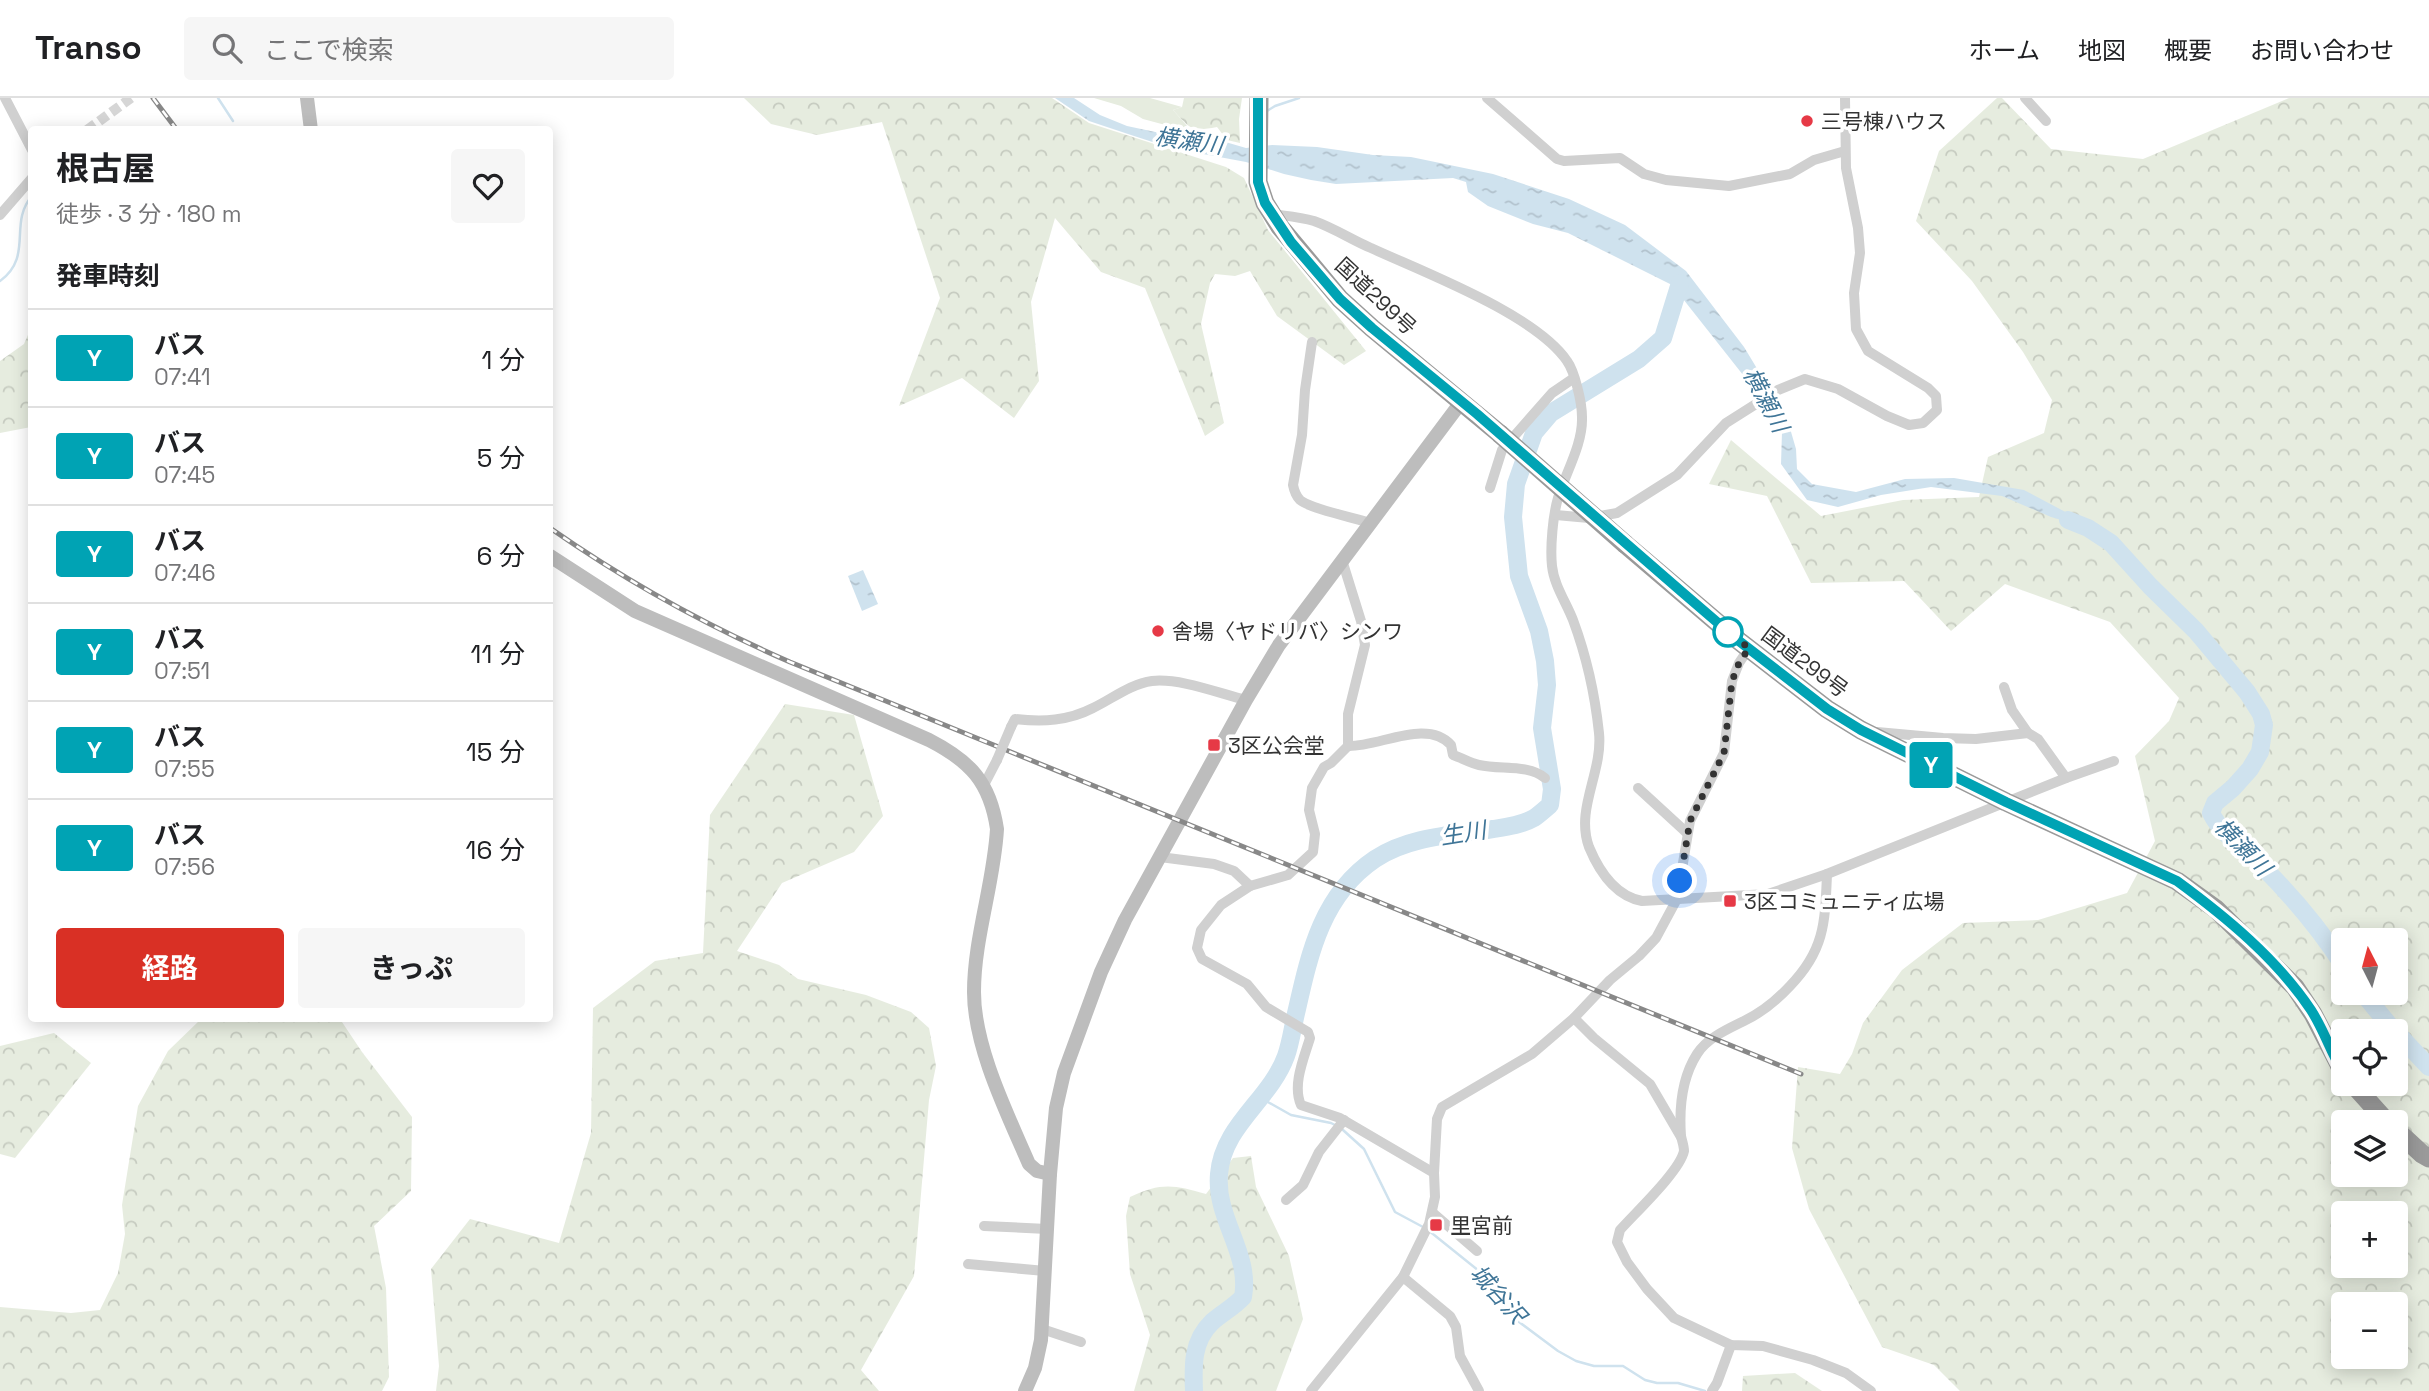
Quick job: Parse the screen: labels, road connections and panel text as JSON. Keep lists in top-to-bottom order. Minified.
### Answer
{"streets":{"highway":["国道299号"]},"water":["横瀬川","生川","城谷沢"],"places":{"other":["三号棟ハウス","舎場〈ヤドリバ〉シンワ"],"transit":["3区公会堂","3区コミュニティ広場","里宮前"]},"lines":["bus line Y"],"north":"top","page":{"header":"Transo","search":"ここで検索","nav":["ホーム","地図","概要","お問い合わせ"],"on_map":"Y","heading":[["根古屋","徒歩 · 3 分 · 180 m"],"発車時刻"],"list":[{"mark":"Y","name":"バス","note":"07:41","value":"1 分"},{"mark":"Y","name":"バス","note":"07:45","value":"5 分"},{"mark":"Y","name":"バス","note":"07:46","value":"6 分"},{"mark":"Y","name":"バス","note":"07:51","value":"11 分"},{"mark":"Y","name":"バス","note":"07:55","value":"15 分"},{"mark":"Y","name":"バス","note":"07:56","value":"16 分"}],"buttons":["経路","きっぷ"],"map_buttons":["+","−"]}}
